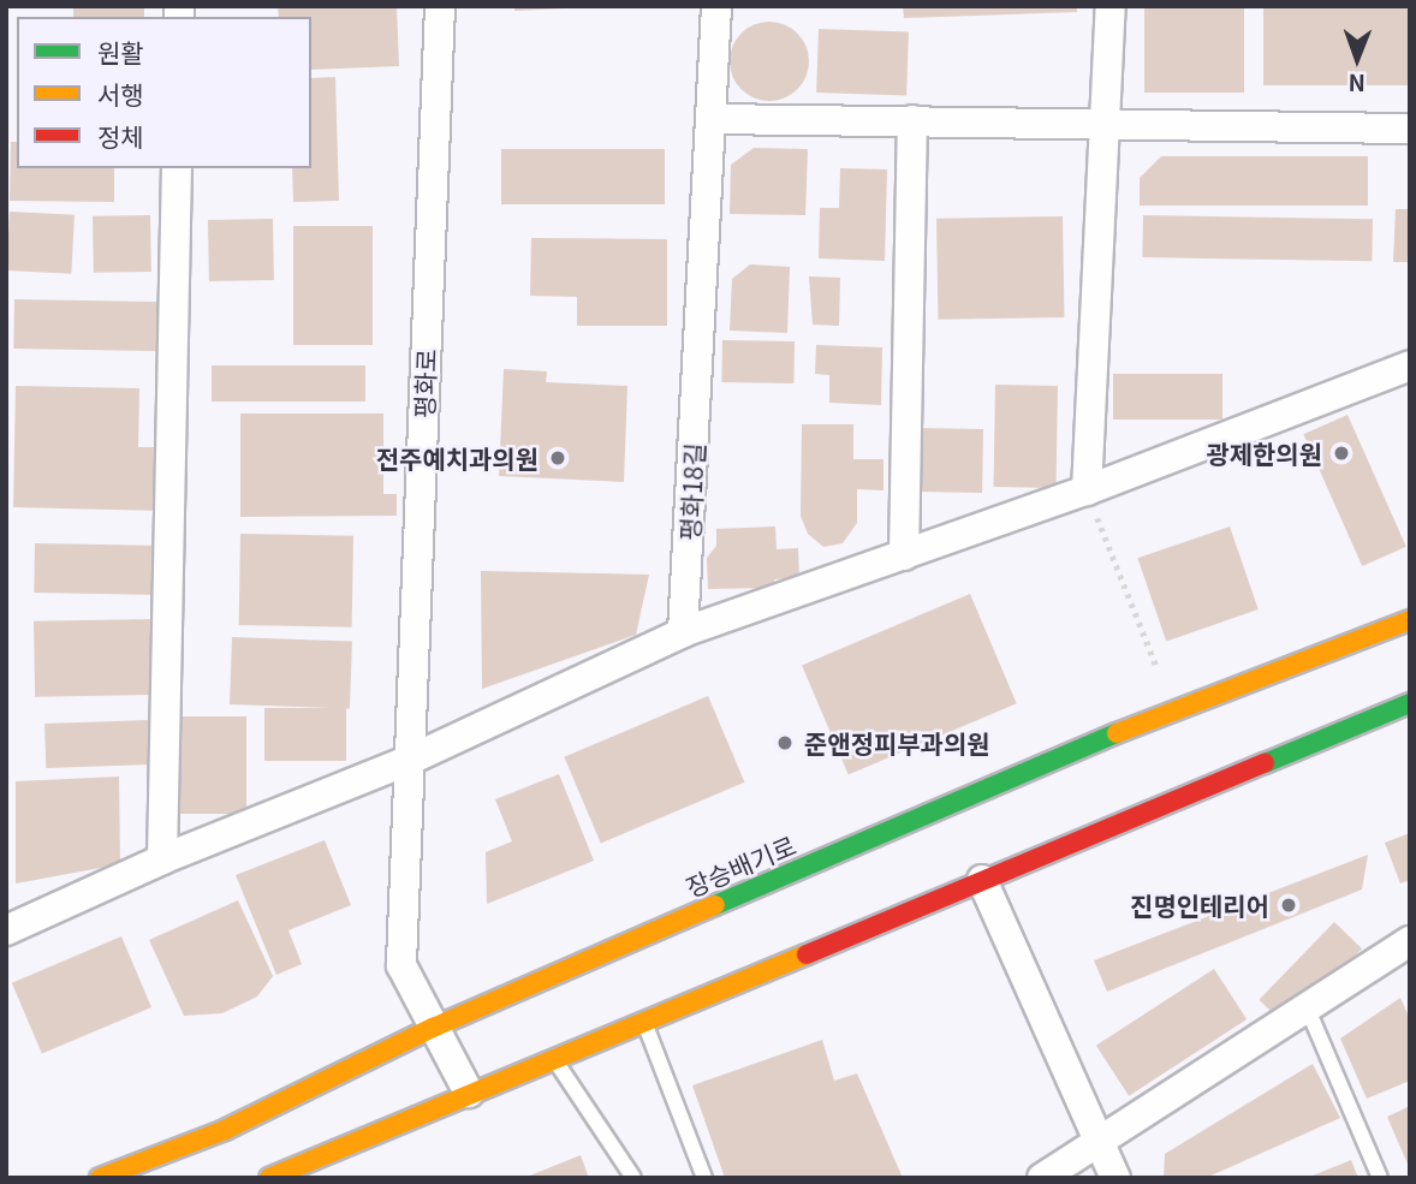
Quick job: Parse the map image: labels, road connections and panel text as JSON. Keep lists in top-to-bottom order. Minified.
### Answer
{"streets":{"street":["평화로","평화18길","장승배기로"]},"crossings":[["평화로","장승배기로"]],"places":["광제한의원","전주예치과의원","준앤정피부과의원","진명인테리어"],"legend":["원활","서행","정체"],"north":"bottom"}
